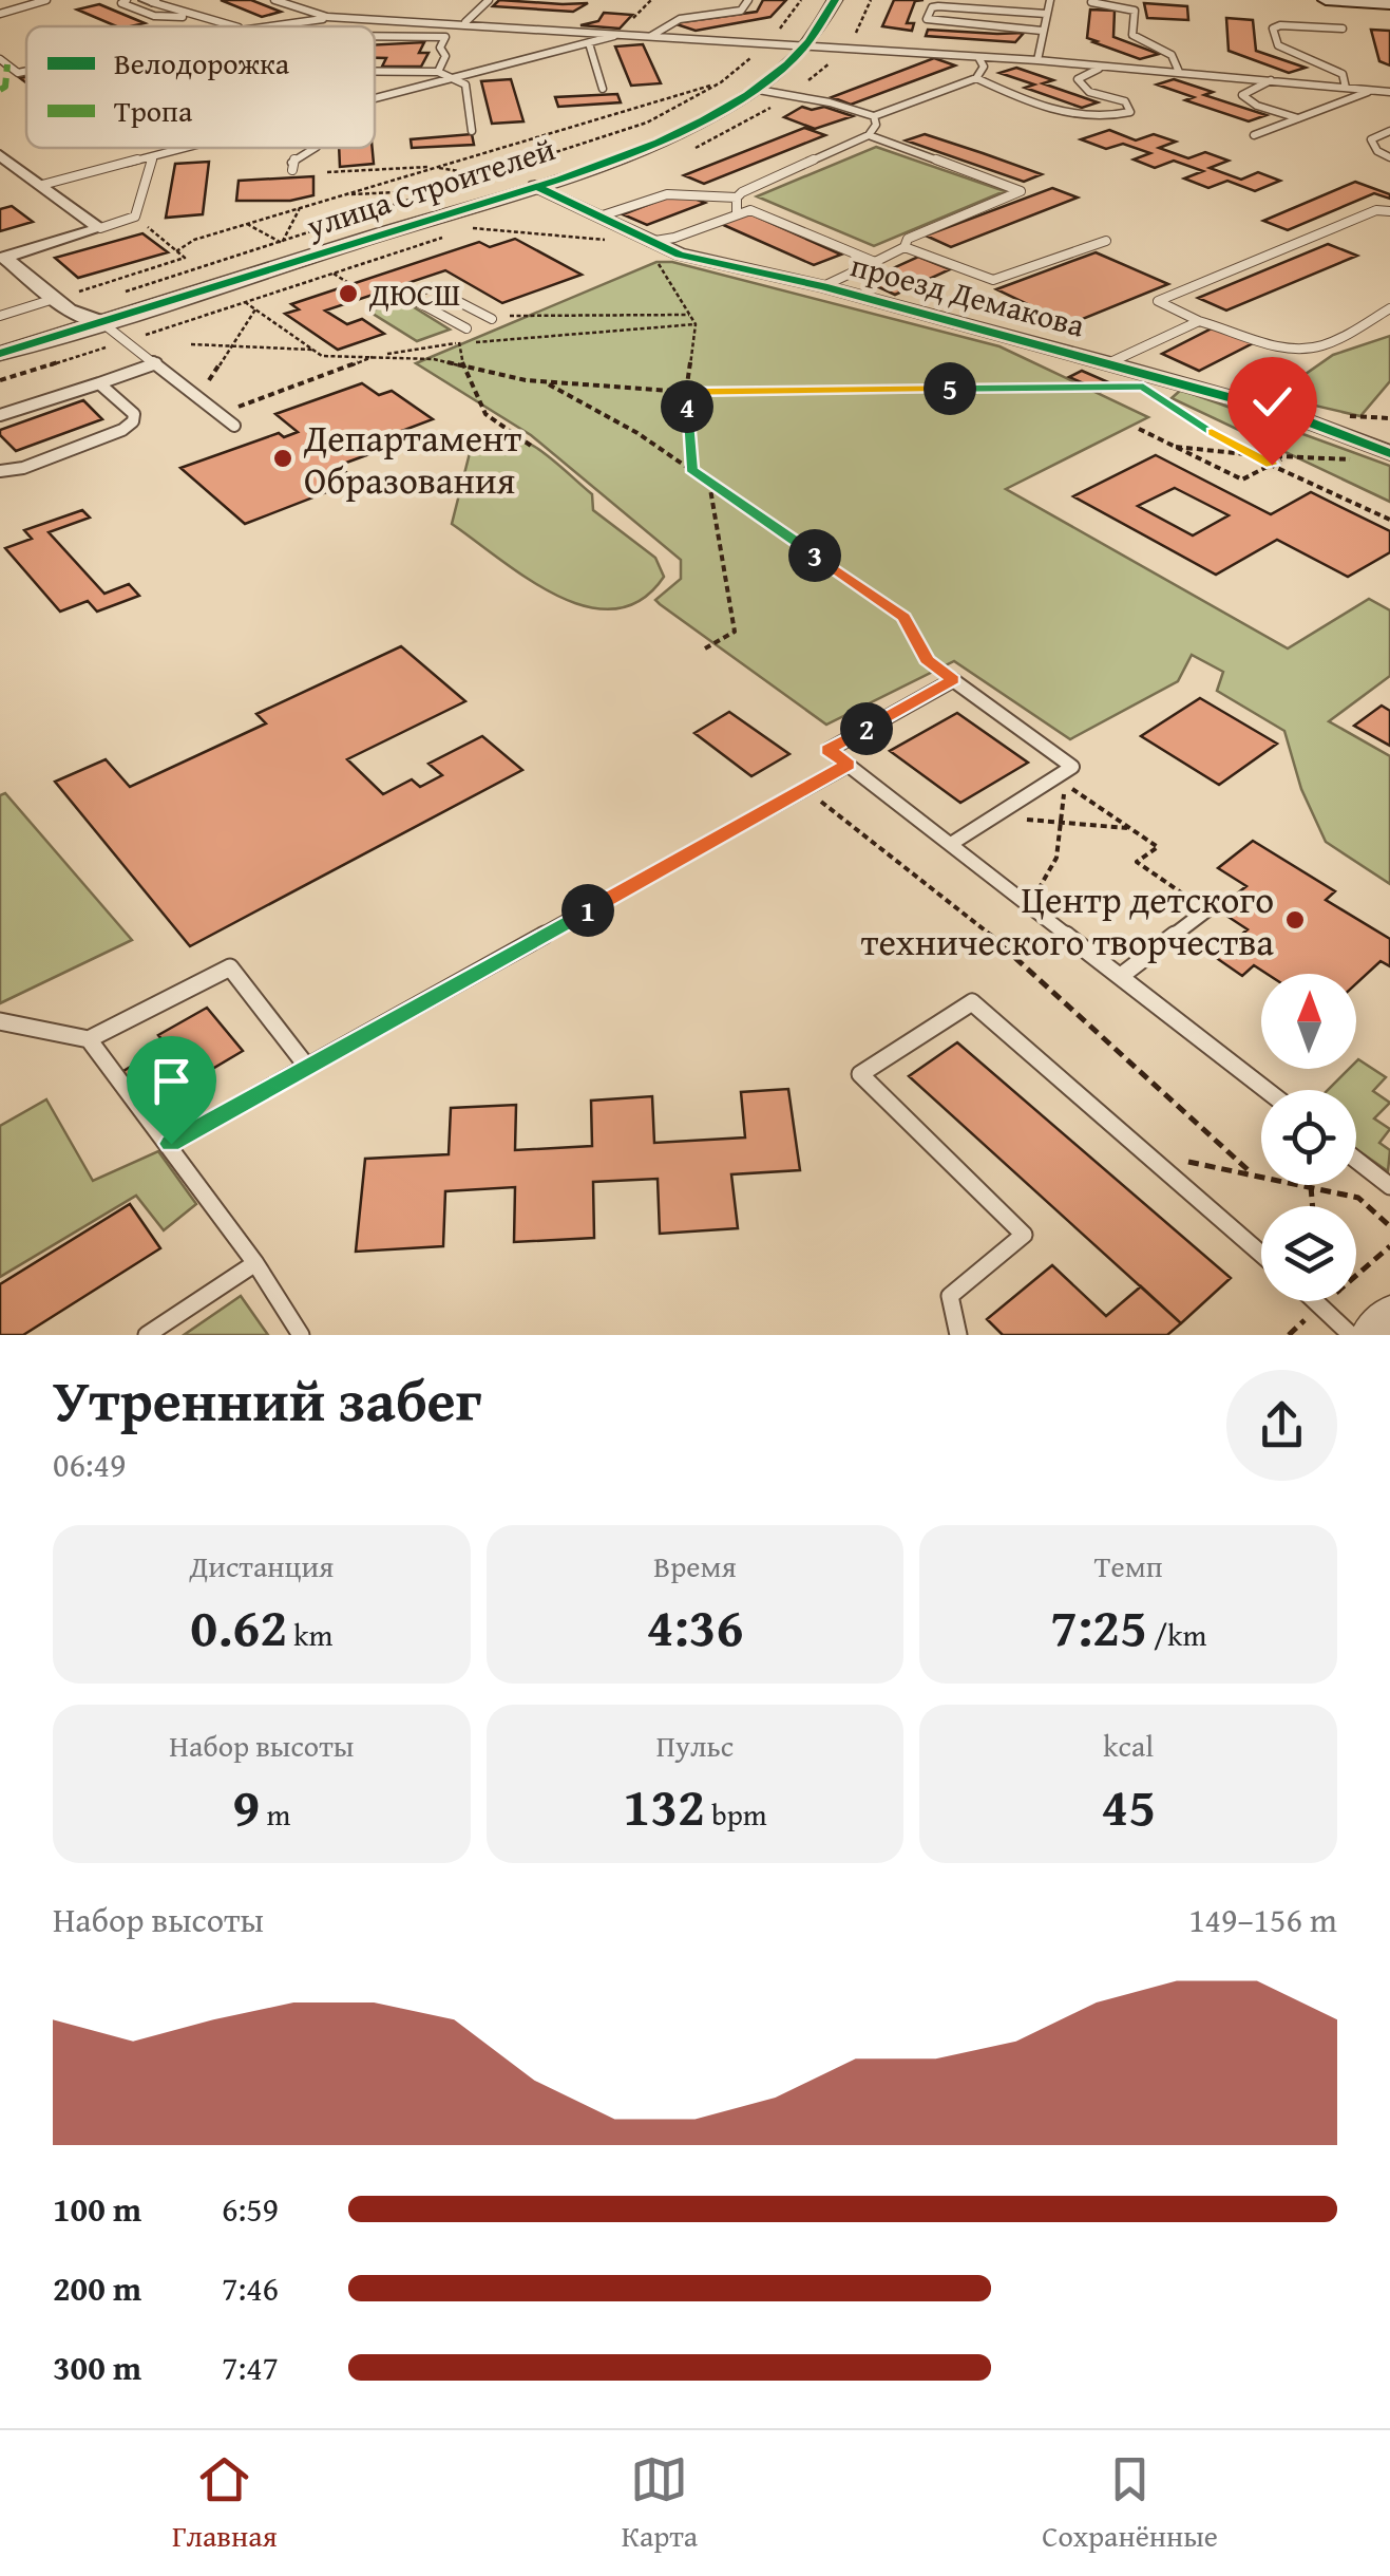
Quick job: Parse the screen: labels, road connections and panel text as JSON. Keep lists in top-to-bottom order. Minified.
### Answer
{"streets":{"street":["улица Строителей","проезд Демакова"]},"crossings":[["улица Строителей","проезд Демакова"]],"places":["ДЮСШ","Департамент Образования","Центр детского технического творчества"],"legend":["Велодорожка","Тропа"],"north":"top","page":{"pins":["5","4","3","2","1"],"heading":["Утренний забег","06:49"],"stats":[["Дистанция","0.62 km"],["Время","4:36"],["Темп","7:25 /km"],["Набор высоты","9 m"],["Пульс","132 bpm"],["kcal","45"]],"chart":["Набор высоты","149–156 m"],"list":[{"name":"100 m","note":"6:59"},{"name":"200 m","note":"7:46"},{"name":"300 m","note":"7:47"}],"tabs":["Главная","Карта","Сохранённые"]}}
